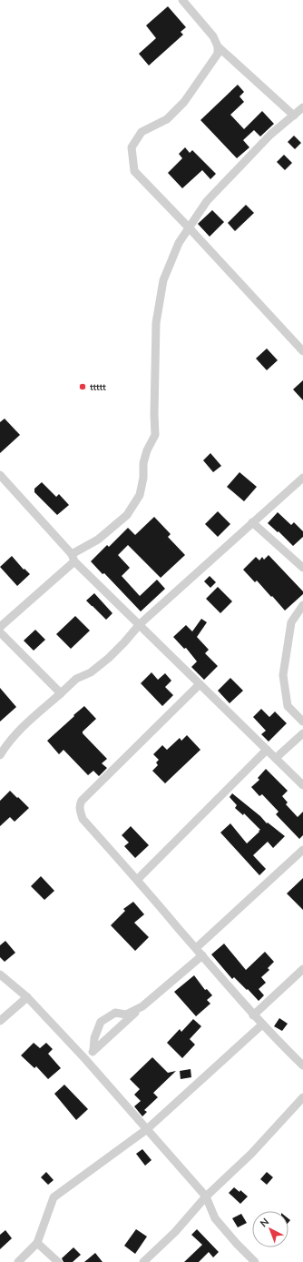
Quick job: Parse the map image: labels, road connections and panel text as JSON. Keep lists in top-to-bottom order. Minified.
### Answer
{"places":["ttttt"],"north":"top left"}
